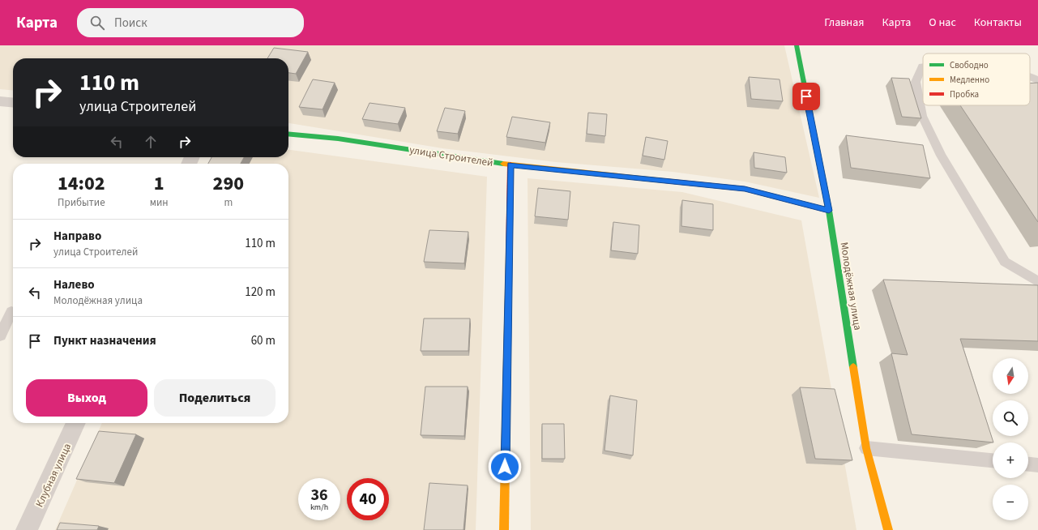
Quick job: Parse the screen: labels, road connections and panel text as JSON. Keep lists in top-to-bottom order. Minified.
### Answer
{"streets":{"street":["улица Строителей","Молодёжная улица","Клубная улица"]},"crossings":[["улица Строителей","Молодёжная улица"]],"legend":["Свободно","Медленно","Пробка"],"north":"bottom","page":{"header":"Карта","search":"Поиск","nav":["Главная","Карта","О нас","Контакты"],"turn":["110 m","улица Строителей"],"eta":["14:02","Прибытие","1","мин","290","m"],"list":[{"name":"Направо","note":"улица Строителей","value":"110 m"},{"name":"Налево","note":"Молодёжная улица","value":"120 m"},{"name":"Пункт назначения","value":"60 m"}],"map_buttons":["+","−"],"buttons":["Выход","Поделиться"],"speed":"36 km/h","limit":"40"}}
